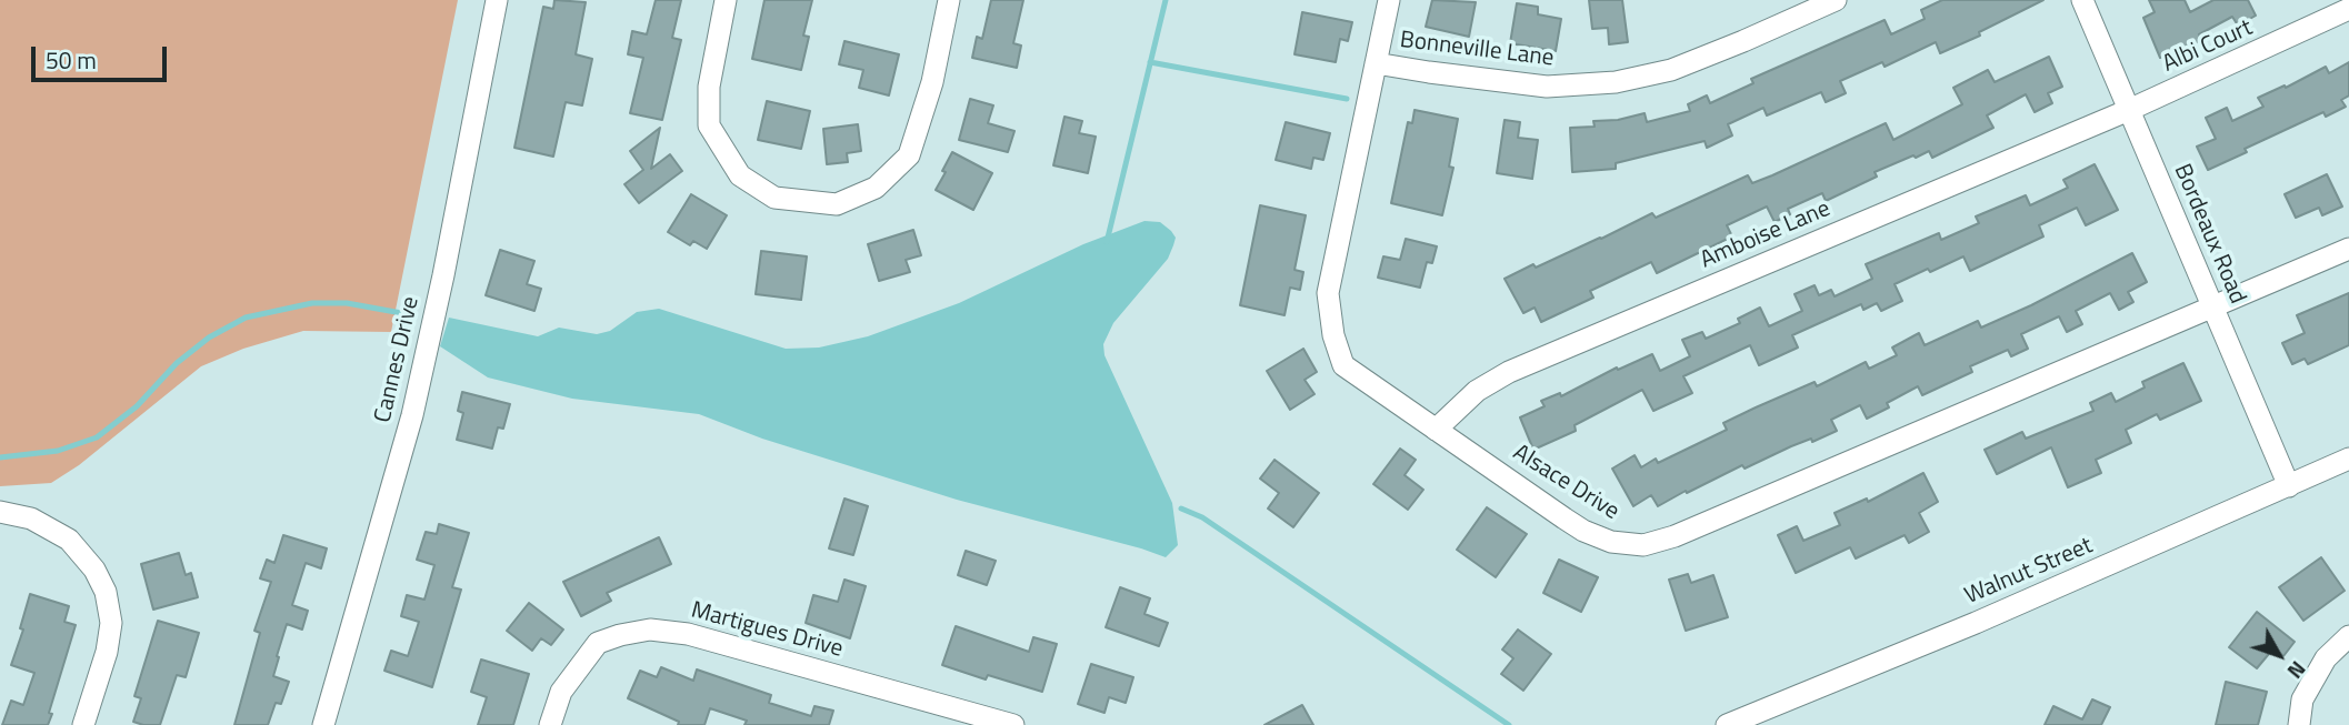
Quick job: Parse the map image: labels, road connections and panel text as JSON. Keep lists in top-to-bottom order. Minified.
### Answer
{"streets":{"street":["Albi Court","Bonneville Lane","Bordeaux Road","Amboise Lane","Cannes Drive","Alsace Drive","Walnut Street","Martigues Drive"]},"crossings":[["Albi Court","Bordeaux Road"],["Albi Court","Amboise Lane"],["Bonneville Lane","Alsace Drive"],["Bordeaux Road","Amboise Lane"],["Bordeaux Road","Alsace Drive"],["Bordeaux Road","Walnut Street"],["Amboise Lane","Alsace Drive"]],"scale_bar":"50 m","north":"bottom right"}
